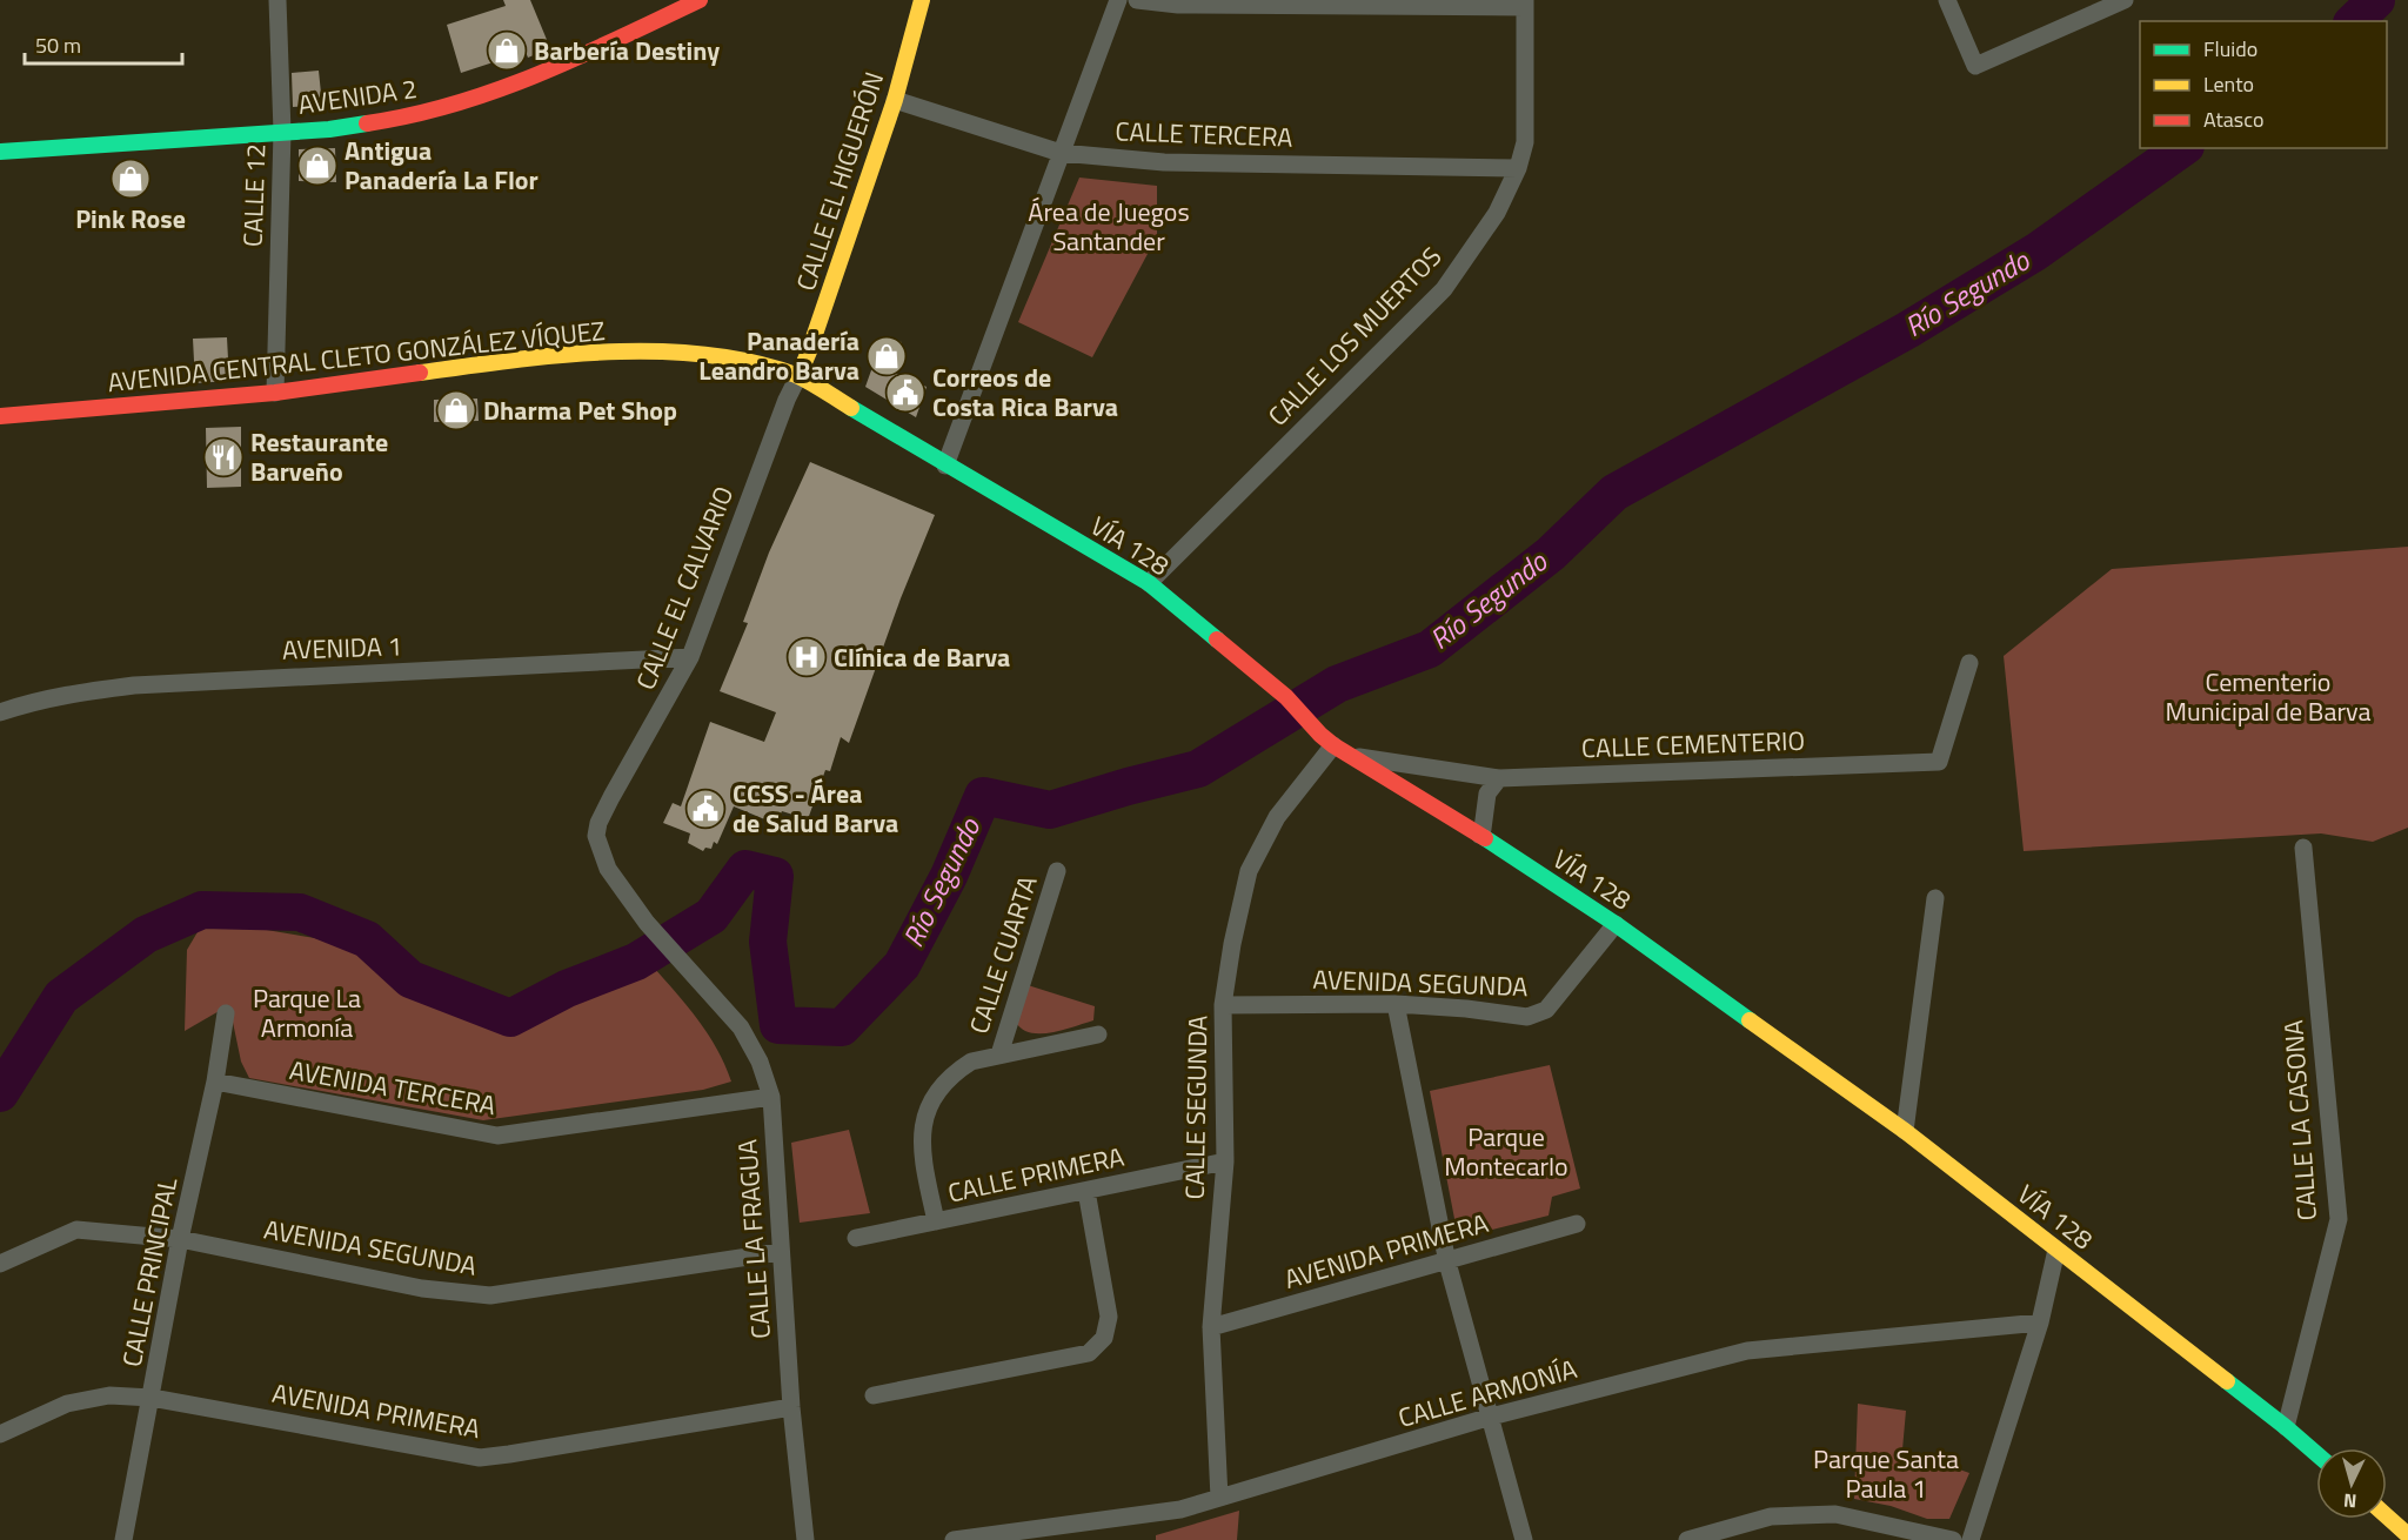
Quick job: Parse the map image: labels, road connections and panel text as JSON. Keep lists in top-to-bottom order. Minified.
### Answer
{"streets":{"main road":["AVENIDA 2","CALLE EL HIGUERÓN","AVENIDA CENTRAL CLETO GONZÁLEZ VÍQUEZ","VÍA 128"],"street":["CALLE TERCERA","CALLE 12","CALLE LOS MUERTOS","CALLE EL CALVARIO","AVENIDA 1","CALLE CEMENTERIO","CALLE CUARTA","AVENIDA SEGUNDA","AVENIDA TERCERA","CALLE SEGUNDA","CALLE LA CASONA","CALLE PRIMERA","CALLE LA FRAGUA","AVENIDA PRIMERA","CALLE PRINCIPAL","CALLE ARMONÍA"]},"crossings":[["AVENIDA 2","CALLE 12"],["CALLE TERCERA","CALLE EL HIGUERÓN"],["CALLE TERCERA","CALLE LOS MUERTOS"],["CALLE EL HIGUERÓN","AVENIDA CENTRAL CLETO GONZÁLEZ VÍQUEZ"],["CALLE EL HIGUERÓN","VÍA 128"],["CALLE EL HIGUERÓN","CALLE EL CALVARIO"],["CALLE 12","AVENIDA CENTRAL CLETO GONZÁLEZ VÍQUEZ"],["CALLE LOS MUERTOS","VÍA 128"],["AVENIDA CENTRAL CLETO GONZÁLEZ VÍQUEZ","VÍA 128"],["AVENIDA CENTRAL CLETO GONZÁLEZ VÍQUEZ","CALLE EL CALVARIO"],["VÍA 128","CALLE EL CALVARIO"],["VÍA 128","CALLE CEMENTERIO"],["VÍA 128","AVENIDA SEGUNDA"],["VÍA 128","CALLE SEGUNDA"],["VÍA 128","CALLE LA CASONA"],["CALLE EL CALVARIO","AVENIDA 1"],["CALLE EL CALVARIO","CALLE LA FRAGUA"],["CALLE CEMENTERIO","CALLE SEGUNDA"],["AVENIDA SEGUNDA","CALLE SEGUNDA"],["AVENIDA SEGUNDA","CALLE LA FRAGUA"],["AVENIDA SEGUNDA","CALLE PRINCIPAL"],["AVENIDA TERCERA","CALLE LA FRAGUA"],["AVENIDA TERCERA","CALLE PRINCIPAL"],["CALLE SEGUNDA","CALLE PRIMERA"],["CALLE SEGUNDA","AVENIDA PRIMERA"],["CALLE SEGUNDA","CALLE ARMONÍA"],["CALLE LA FRAGUA","AVENIDA PRIMERA"],["AVENIDA PRIMERA","CALLE PRINCIPAL"]],"water":["Río Segundo"],"parks":["Área de Juegos Santander","Cementerio Municipal de Barva","Parque La Armonía","Parque Montecarlo","Parque Santa Paula 1"],"places":{"shop":["Barbería Destiny","Antigua Panadería La Flor","Pink Rose","Panadería Leandro Barva","Dharma Pet Shop"],"public building":["Correos de Costa Rica Barva","CCSS - Área de Salud Barva"],"restaurant":["Restaurante Barveño"],"hospital":["Clínica de Barva"]},"legend":["Fluido","Lento","Atasco"],"scale_bar":"50 m","north":"bottom"}
